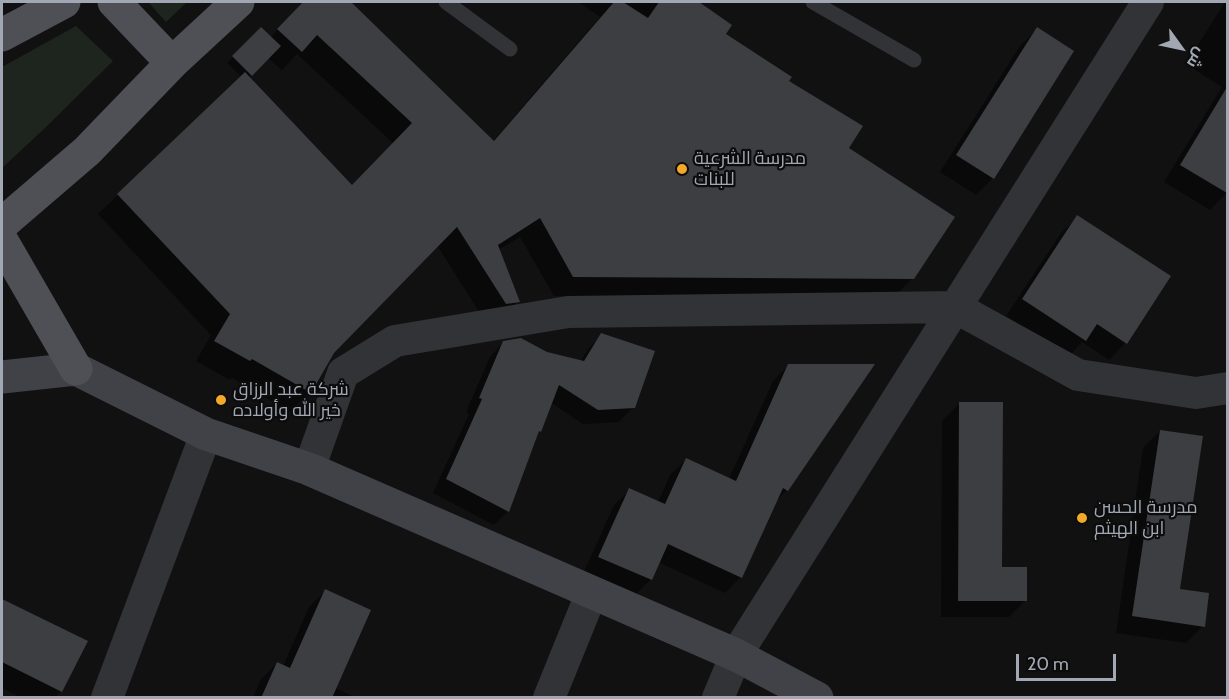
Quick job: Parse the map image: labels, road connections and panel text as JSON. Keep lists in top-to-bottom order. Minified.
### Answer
{"places":["مدرسة الشرعية للبنات","شركة عبد الرزاق خير الله وأولاده","مدرسة الحسن ابن الهيثم"],"scale_bar":"20 m","north":"bottom right"}
